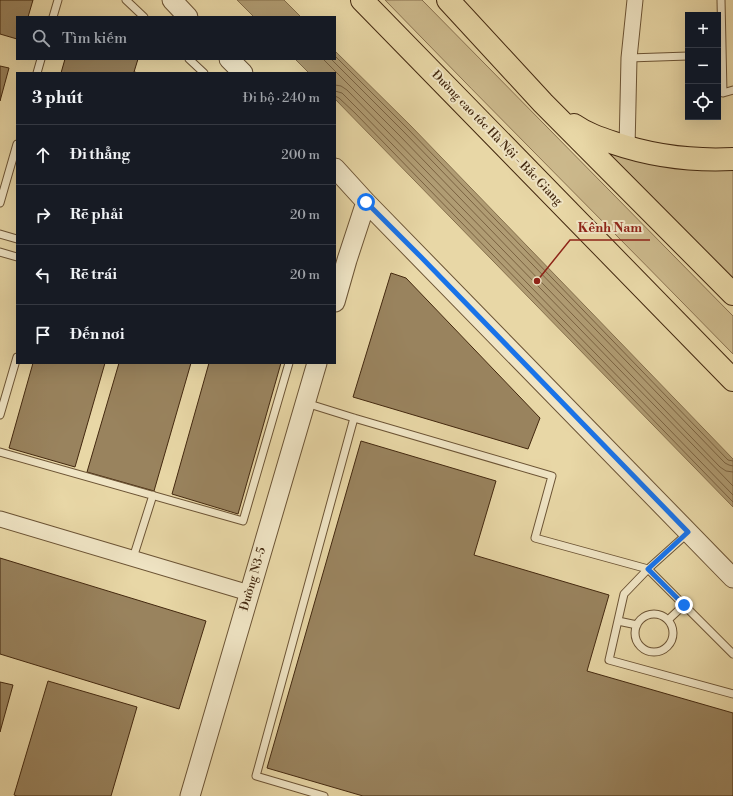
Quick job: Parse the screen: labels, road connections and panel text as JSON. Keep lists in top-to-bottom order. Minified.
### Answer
{"streets":{"highway":["Đường cao tốc Hà Nội - Bắc Giang"],"street":["Đường N3-5"]},"places":["Kênh Nam"],"page":{"map_buttons":["+","−"],"search":"Tìm kiếm","heading":["3 phút","Đi bộ · 240 m"],"list":[["Đi thẳng","200 m"],["Rẽ phải","20 m"],["Rẽ trái","20 m"],"Đến nơi"]}}
